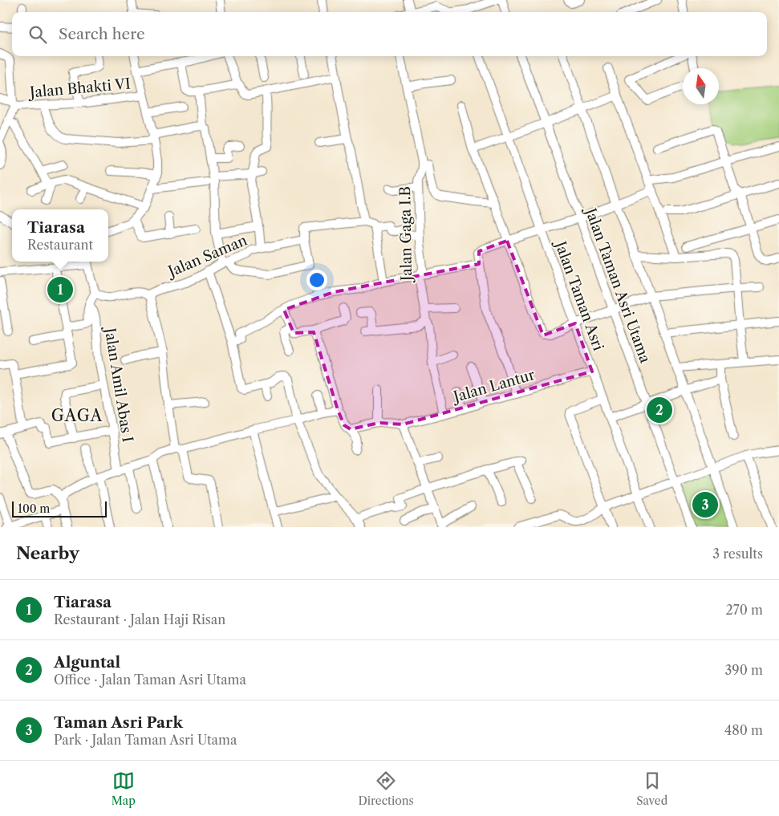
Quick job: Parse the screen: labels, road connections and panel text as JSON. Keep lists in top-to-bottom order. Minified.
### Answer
{"streets":{"street":["Jalan Bhakti VI","Jalan Gaga I.B","Jalan Saman","Jalan Taman Asri Utama","Jalan Taman Asri","Jalan Amil Abas I","Jalan Lantur"]},"crossings":[["Jalan Gaga I.B","Jalan Lantur"],["Jalan Taman Asri","Jalan Lantur"]],"districts":["GAGA"],"scale_bar":"100 m","north":"top","page":{"search":"Search here","popup":["Tiarasa","Restaurant"],"pins":["1","2","3"],"scale":"100 m","heading":["Nearby","3 results"],"list":[{"mark":"1","name":"Tiarasa","note":"Restaurant · Jalan Haji Risan","value":"270 m"},{"mark":"2","name":"Alguntal","note":"Office · Jalan Taman Asri Utama","value":"390 m"},{"mark":"3","name":"Taman Asri Park","note":"Park · Jalan Taman Asri Utama","value":"480 m"}],"nav":["Map","Directions","Saved"]}}
